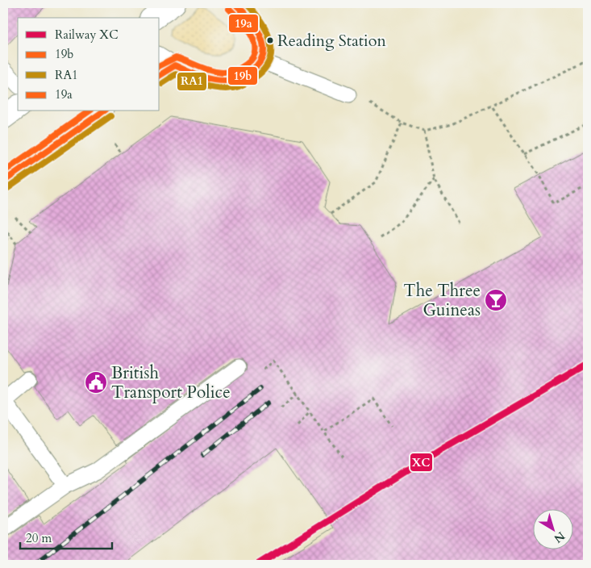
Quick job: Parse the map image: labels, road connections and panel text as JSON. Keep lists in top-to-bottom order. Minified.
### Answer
{"places":{"other":["Reading Station"],"bar":["The Three Guineas"],"public building":["British Transport Police"]},"lines":["transit line 19b","transit line RA1","transit line 19a","rail line XC"],"legend":["Railway XC","19b","RA1","19a"],"scale_bar":"20 m","north":"bottom right"}
